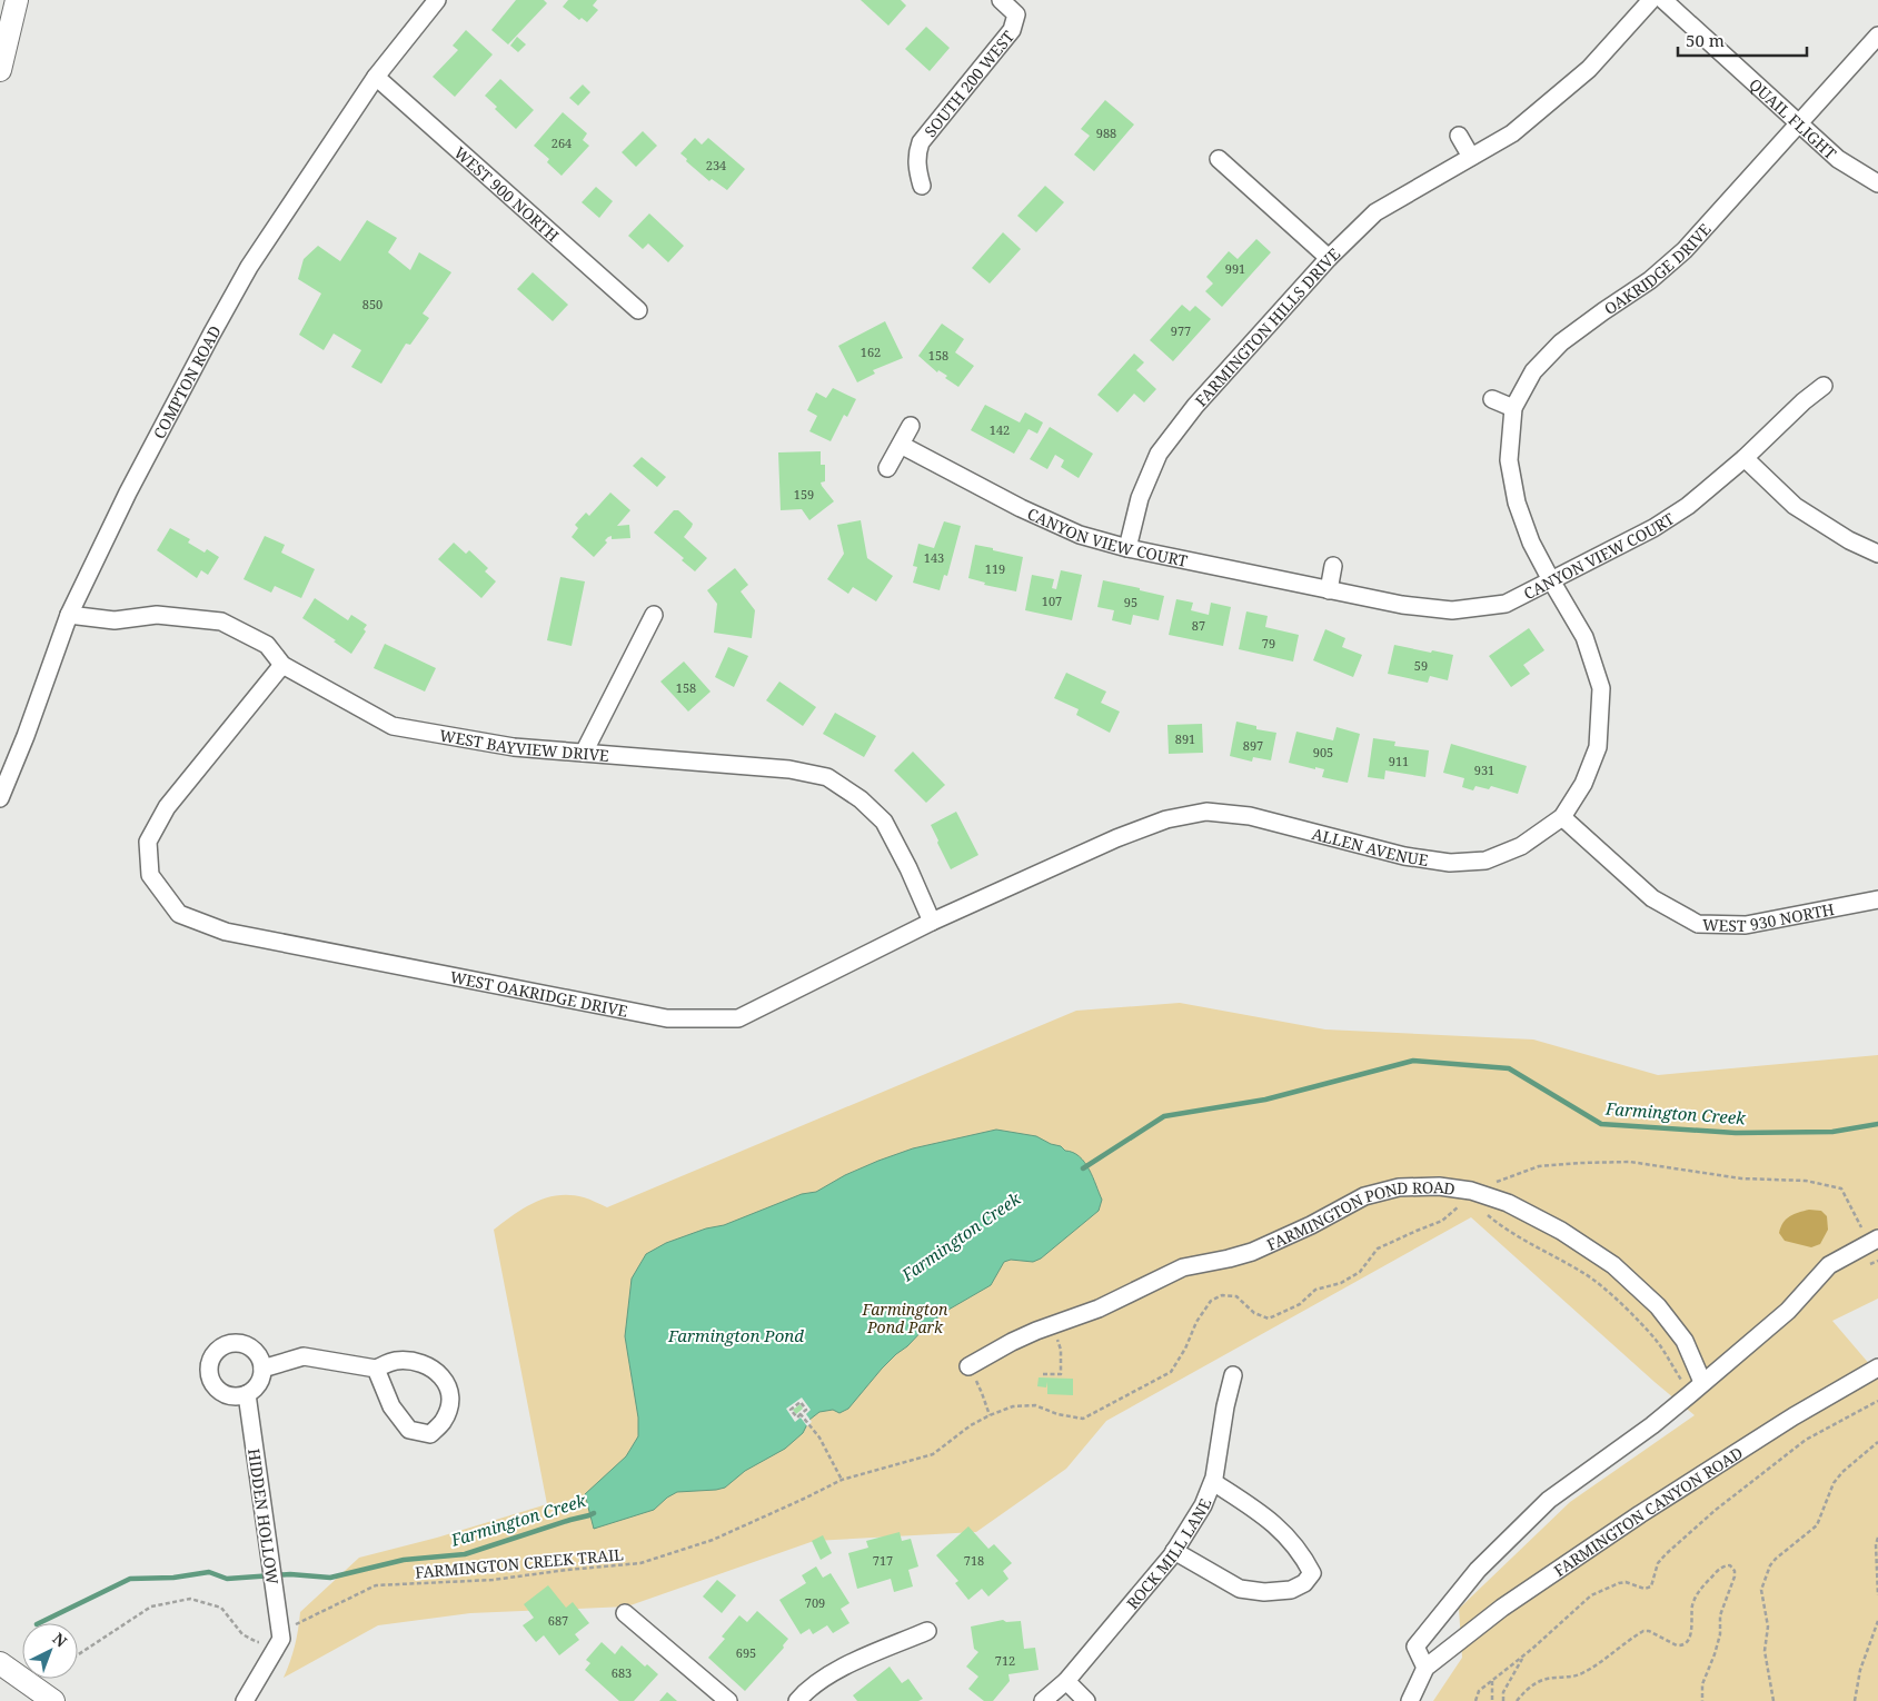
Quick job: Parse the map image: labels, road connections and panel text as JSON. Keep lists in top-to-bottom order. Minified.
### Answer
{"streets":{"street":["SOUTH 200 WEST","QUAIL FLIGHT","WEST 900 NORTH","OAKRIDGE DRIVE","FARMINGTON HILLS DRIVE","COMPTON ROAD","CANYON VIEW COURT","WEST BAYVIEW DRIVE","ALLEN AVENUE","WEST 930 NORTH","WEST OAKRIDGE DRIVE","FARMINGTON POND ROAD","FARMINGTON CANYON ROAD","HIDDEN HOLLOW","ROCK MILL LANE"],"path":["FARMINGTON CREEK TRAIL"]},"crossings":[["QUAIL FLIGHT","OAKRIDGE DRIVE"],["WEST 900 NORTH","COMPTON ROAD"],["OAKRIDGE DRIVE","CANYON VIEW COURT"],["OAKRIDGE DRIVE","ALLEN AVENUE"],["FARMINGTON HILLS DRIVE","CANYON VIEW COURT"],["COMPTON ROAD","WEST BAYVIEW DRIVE"],["CANYON VIEW COURT","ALLEN AVENUE"],["WEST BAYVIEW DRIVE","ALLEN AVENUE"],["WEST BAYVIEW DRIVE","WEST OAKRIDGE DRIVE"],["ALLEN AVENUE","WEST 930 NORTH"],["ALLEN AVENUE","WEST OAKRIDGE DRIVE"],["FARMINGTON POND ROAD","FARMINGTON CREEK TRAIL"],["HIDDEN HOLLOW","FARMINGTON CREEK TRAIL"]],"water":["Farmington Creek","Farmington Pond"],"parks":["Farmington Pond Park"],"house_numbers":["988","264","234","991","850","977","162","158","142","159","143","119","107","95","87","79","59","158","891","897","905","911","931","717","718","709","687","695","712","683"],"scale_bar":"50 m","north":"top right"}
